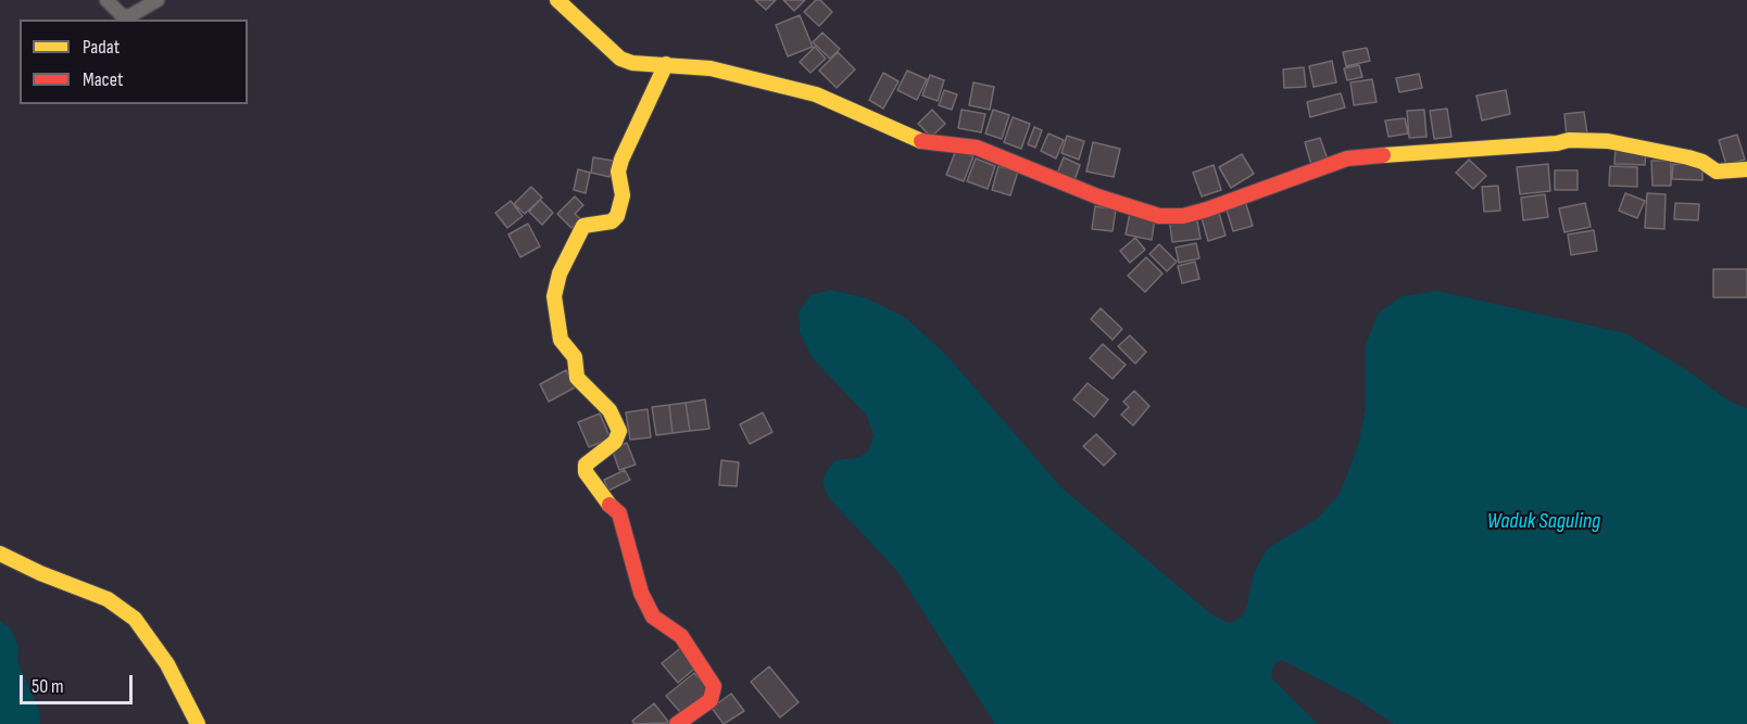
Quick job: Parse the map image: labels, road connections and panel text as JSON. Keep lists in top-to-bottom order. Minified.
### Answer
{"water":["Waduk Saguling"],"legend":["Padat","Macet"],"scale_bar":"50 m"}
